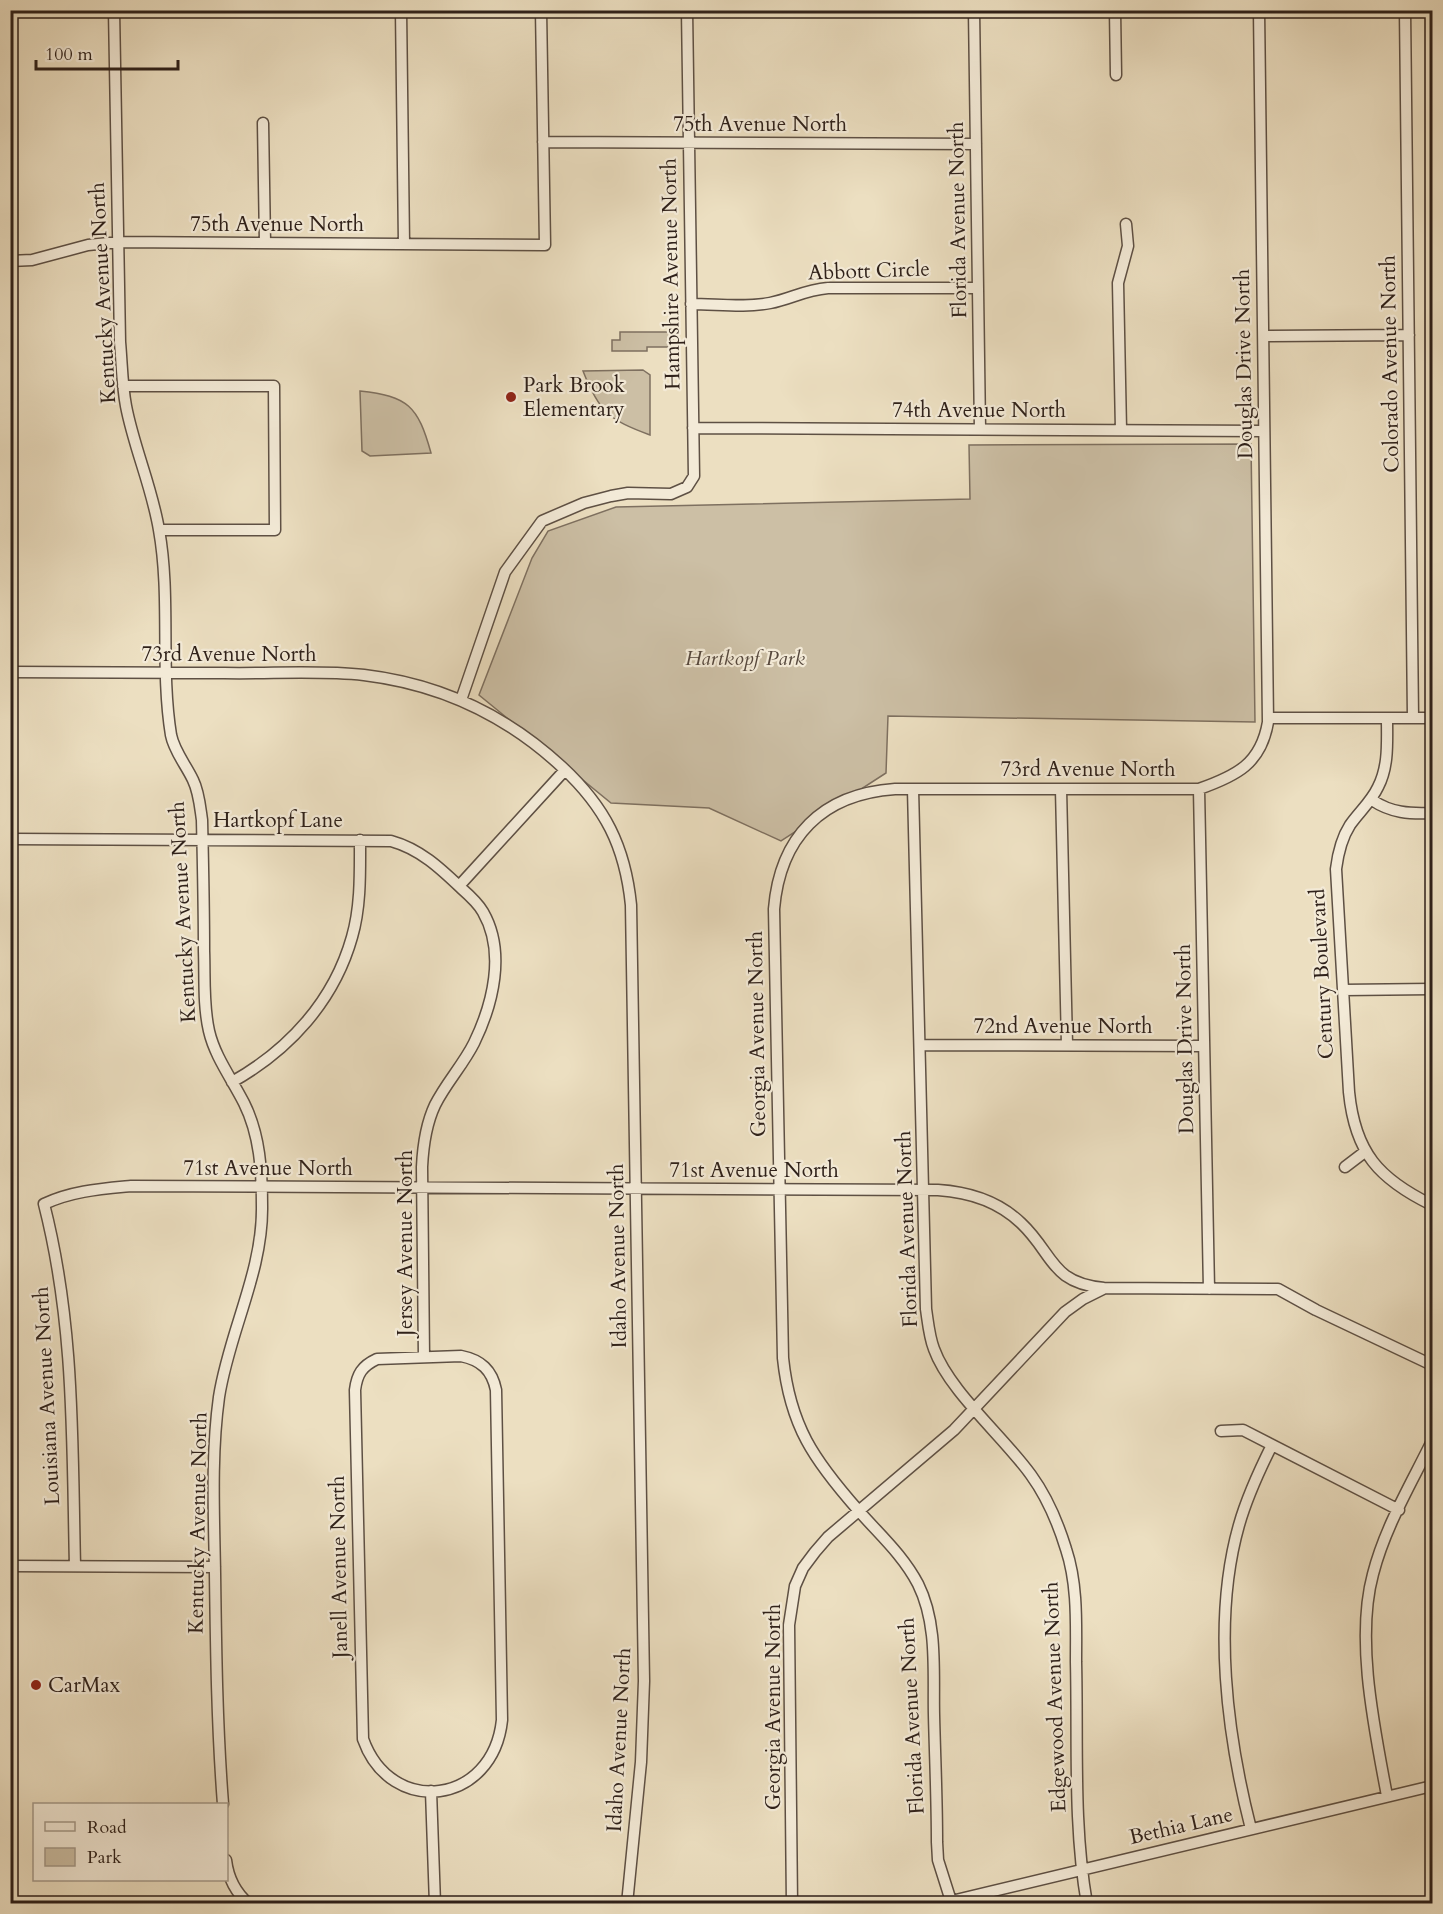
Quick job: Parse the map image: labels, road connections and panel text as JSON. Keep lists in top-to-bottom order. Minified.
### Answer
{"streets":{"street":["75th Avenue North","Florida Avenue North","Abbott Circle","Hampshire Avenue North","Kentucky Avenue North","Douglas Drive North","Colorado Avenue North","74th Avenue North","73rd Avenue North","Hartkopf Lane","Century Boulevard","72nd Avenue North","Georgia Avenue North","71st Avenue North","Jersey Avenue North","Idaho Avenue North","Louisiana Avenue North","Janell Avenue North","Edgewood Avenue North","Bethia Lane"]},"crossings":[["75th Avenue North","Florida Avenue North"],["75th Avenue North","Hampshire Avenue North"],["75th Avenue North","Kentucky Avenue North"],["Florida Avenue North","Abbott Circle"],["Florida Avenue North","74th Avenue North"],["Florida Avenue North","73rd Avenue North"],["Florida Avenue North","72nd Avenue North"],["Florida Avenue North","Georgia Avenue North"],["Florida Avenue North","71st Avenue North"],["Florida Avenue North","Edgewood Avenue North"],["Florida Avenue North","Bethia Lane"],["Abbott Circle","Hampshire Avenue North"],["Hampshire Avenue North","74th Avenue North"],["Kentucky Avenue North","73rd Avenue North"],["Kentucky Avenue North","Hartkopf Lane"],["Kentucky Avenue North","71st Avenue North"],["Douglas Drive North","74th Avenue North"],["Douglas Drive North","73rd Avenue North"],["Douglas Drive North","72nd Avenue North"],["Douglas Drive North","71st Avenue North"],["73rd Avenue North","Georgia Avenue North"],["73rd Avenue North","Idaho Avenue North"],["Hartkopf Lane","Jersey Avenue North"],["Georgia Avenue North","71st Avenue North"],["71st Avenue North","Jersey Avenue North"],["71st Avenue North","Idaho Avenue North"],["71st Avenue North","Louisiana Avenue North"],["Jersey Avenue North","Janell Avenue North"],["Edgewood Avenue North","Bethia Lane"]],"parks":["Hartkopf Park"],"places":["Park Brook Elementary","CarMax"],"legend":["Road","Park"],"scale_bar":"100 m"}
